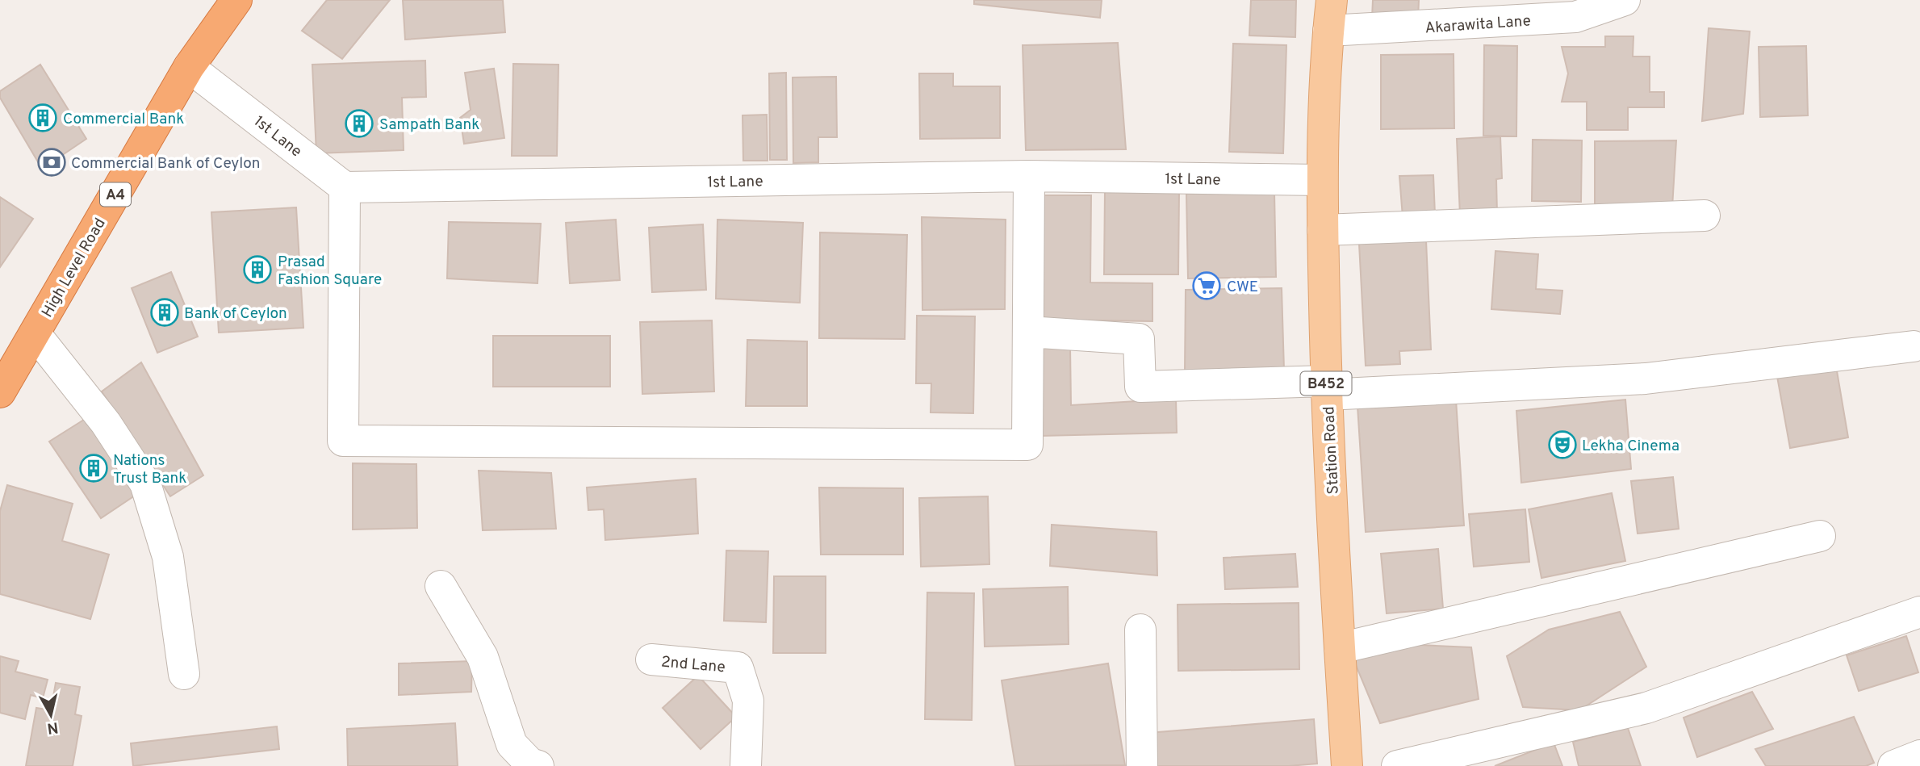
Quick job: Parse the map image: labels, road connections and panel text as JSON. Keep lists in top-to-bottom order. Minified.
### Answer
{"streets":{"highway":["A4","High Level Road"],"main road":["B452","Station Road"],"street":["Akarawita Lane","1st Lane","2nd Lane"]},"crossings":[["Akarawita Lane","Station Road"],["1st Lane","High Level Road"],["1st Lane","Station Road"]],"places":{"building":["Commercial Bank","Sampath Bank","Prasad Fashion Square","Bank of Ceylon","Nations Trust Bank"],"bank":["Commercial Bank of Ceylon"],"supermarket":["CWE"],"theatre":["Lekha Cinema"]},"north":"bottom"}
